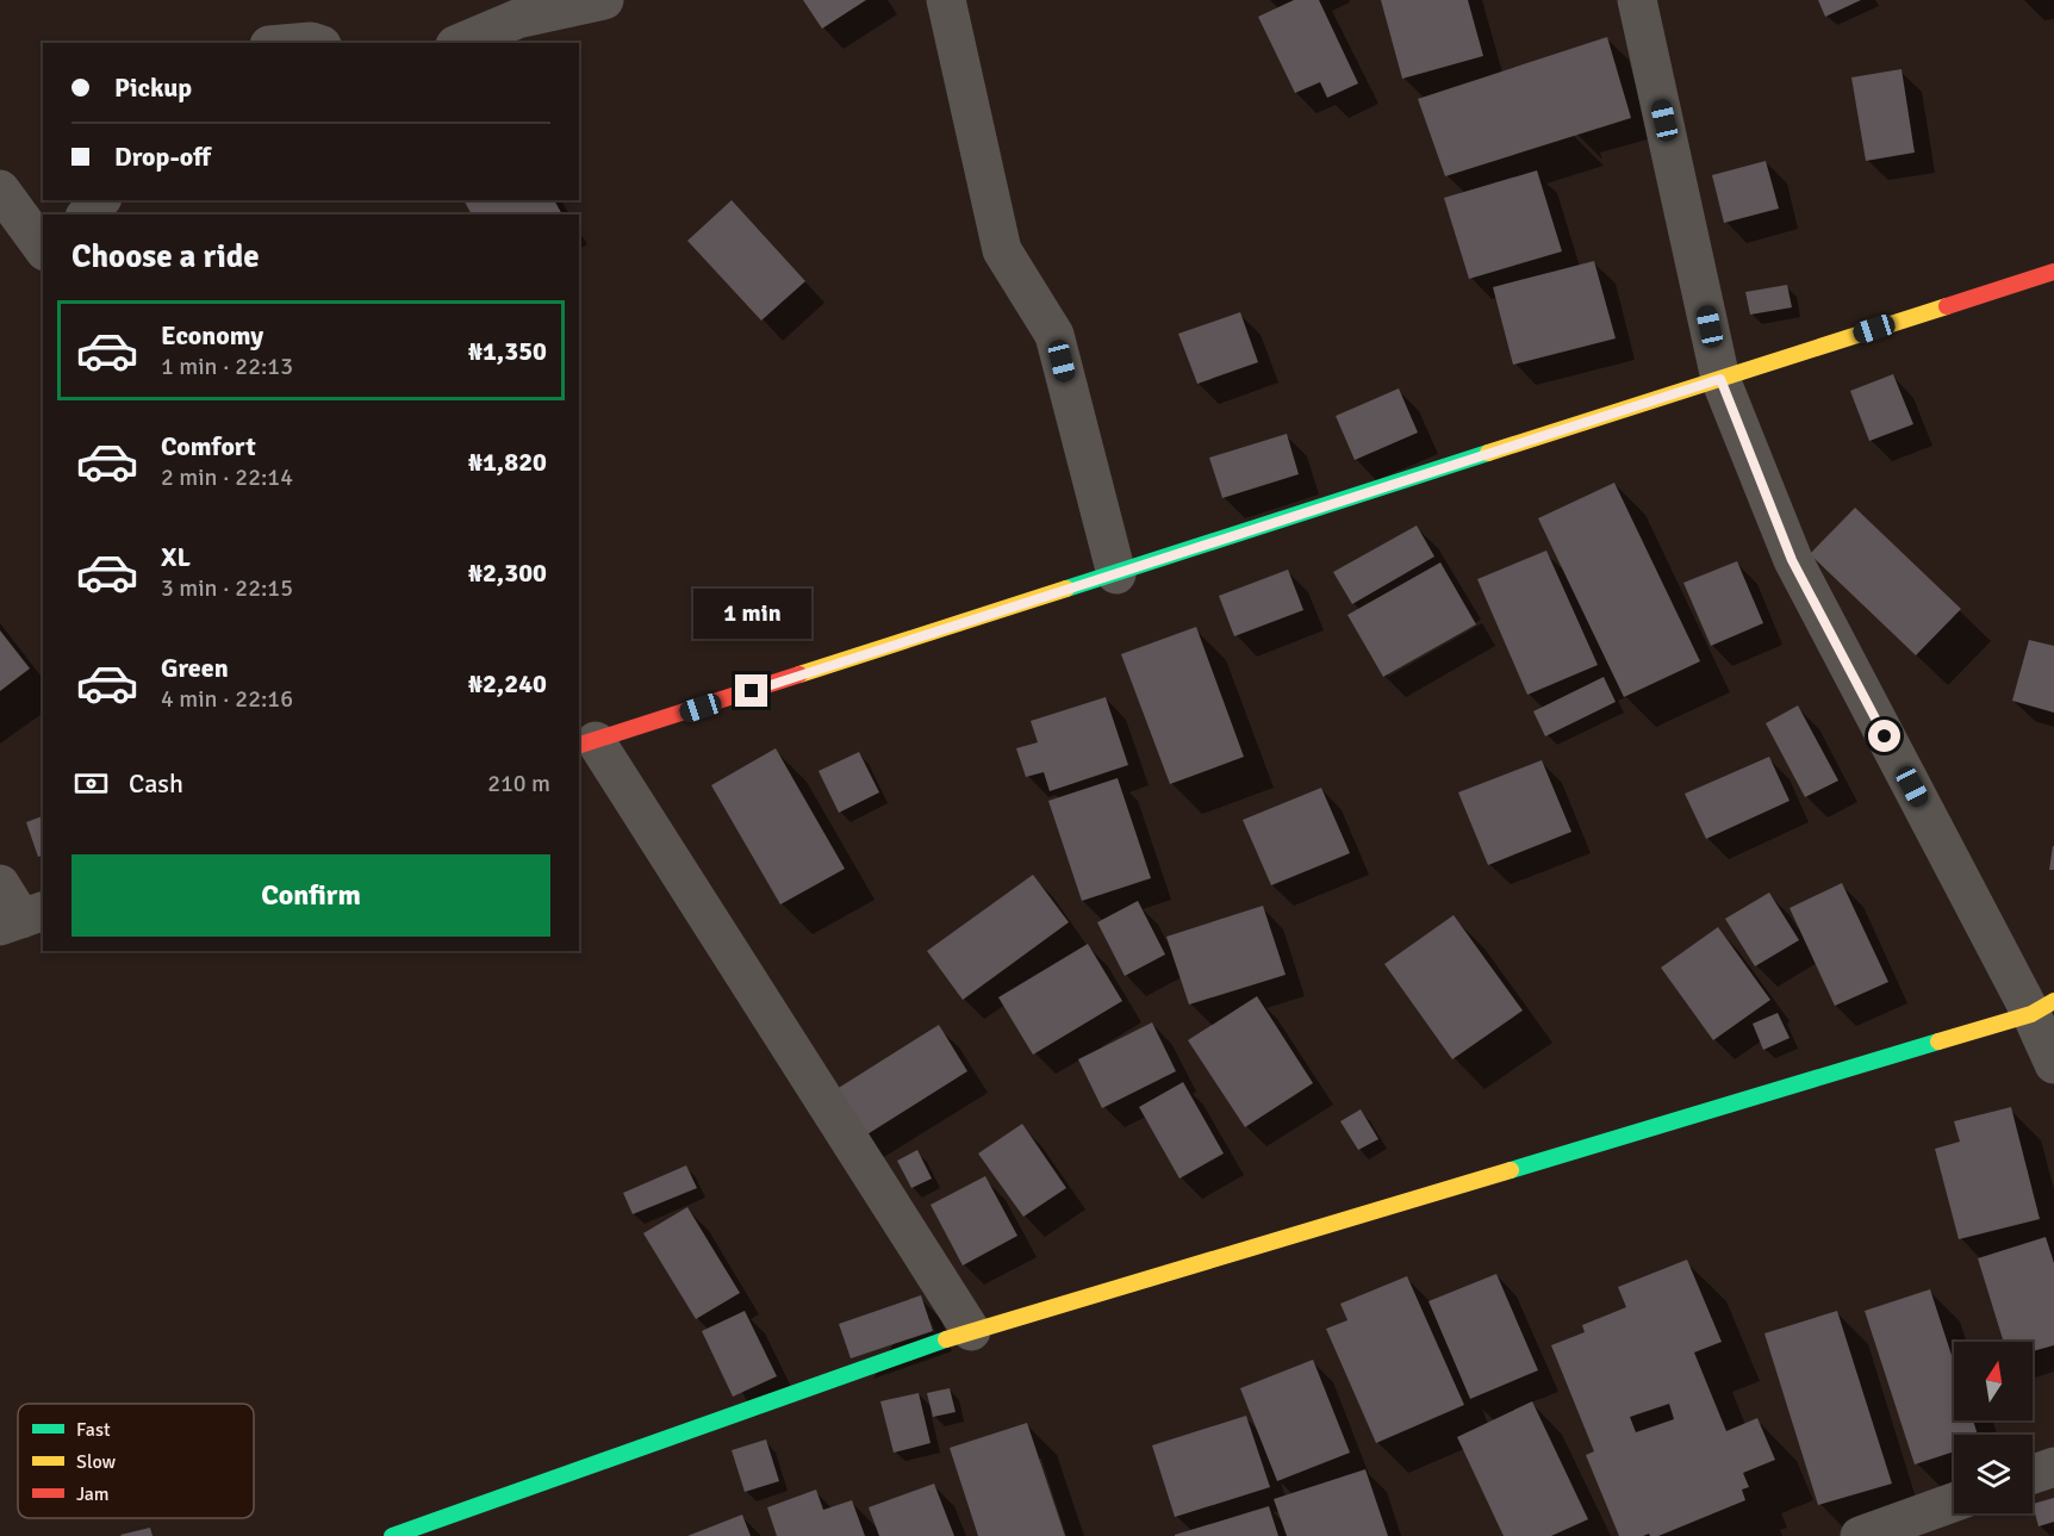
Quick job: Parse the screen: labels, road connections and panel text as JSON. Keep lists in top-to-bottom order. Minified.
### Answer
{"legend":["Fast","Slow","Jam"],"north":"top","page":{"banner":["Pickup","Drop-off"],"heading":"Choose a ride","list":[{"name":"Economy","note":"1 min · 22:13","value":"₦1,350"},{"name":"Comfort","note":"2 min · 22:14","value":"₦1,820"},{"name":"XL","note":"3 min · 22:15","value":"₦2,300"},{"name":"Green","note":"4 min · 22:16","value":"₦2,240"}],"bubble":"1 min","pay":["Cash","210 m"],"buttons":"Confirm"}}
